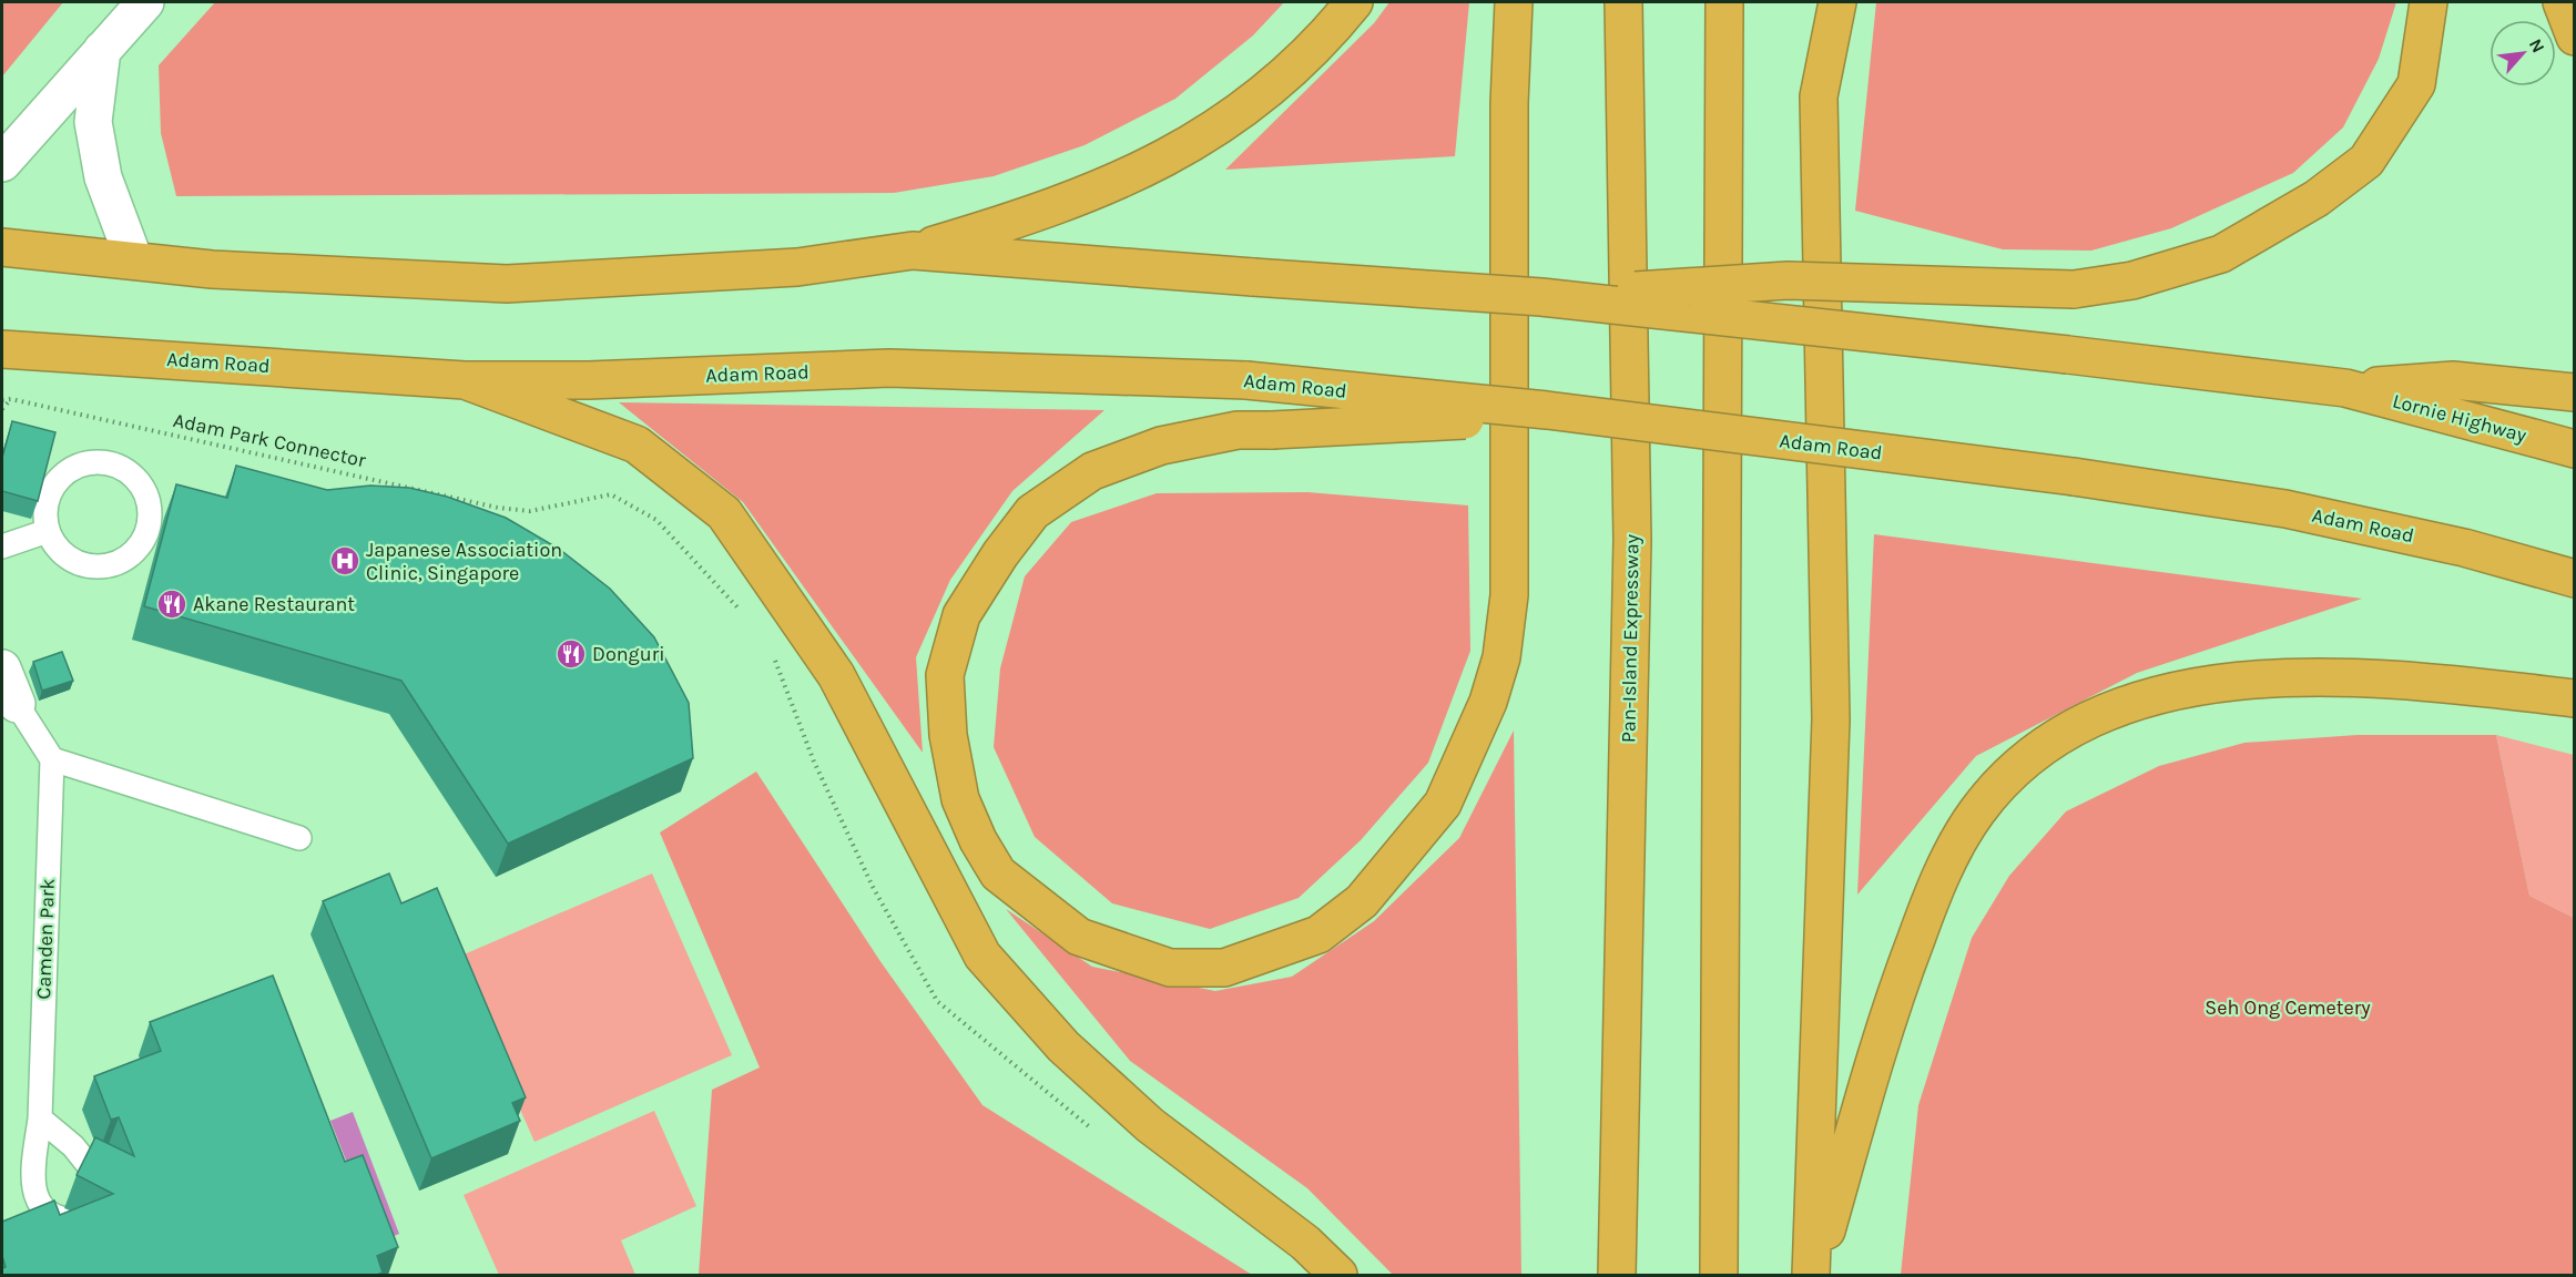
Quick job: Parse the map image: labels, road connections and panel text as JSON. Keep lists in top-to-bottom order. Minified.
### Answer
{"streets":{"highway":["Adam Road","Lornie Highway","Pan-Island Expressway"],"lane":["Camden Park"],"path":["Adam Park Connector"]},"parks":["Seh Ong Cemetery"],"places":{"hospital":["Japanese Association Clinic, Singapore"],"restaurant":["Akane Restaurant","Donguri"]},"north":"top right"}
